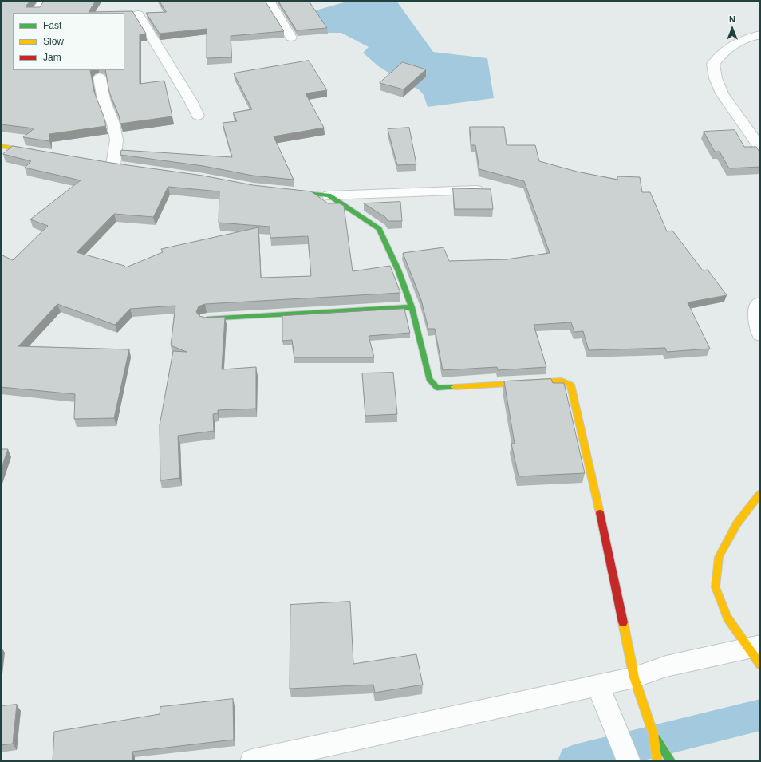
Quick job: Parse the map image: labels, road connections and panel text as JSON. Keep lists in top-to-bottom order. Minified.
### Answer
{"legend":["Fast","Slow","Jam"],"north":"top"}
